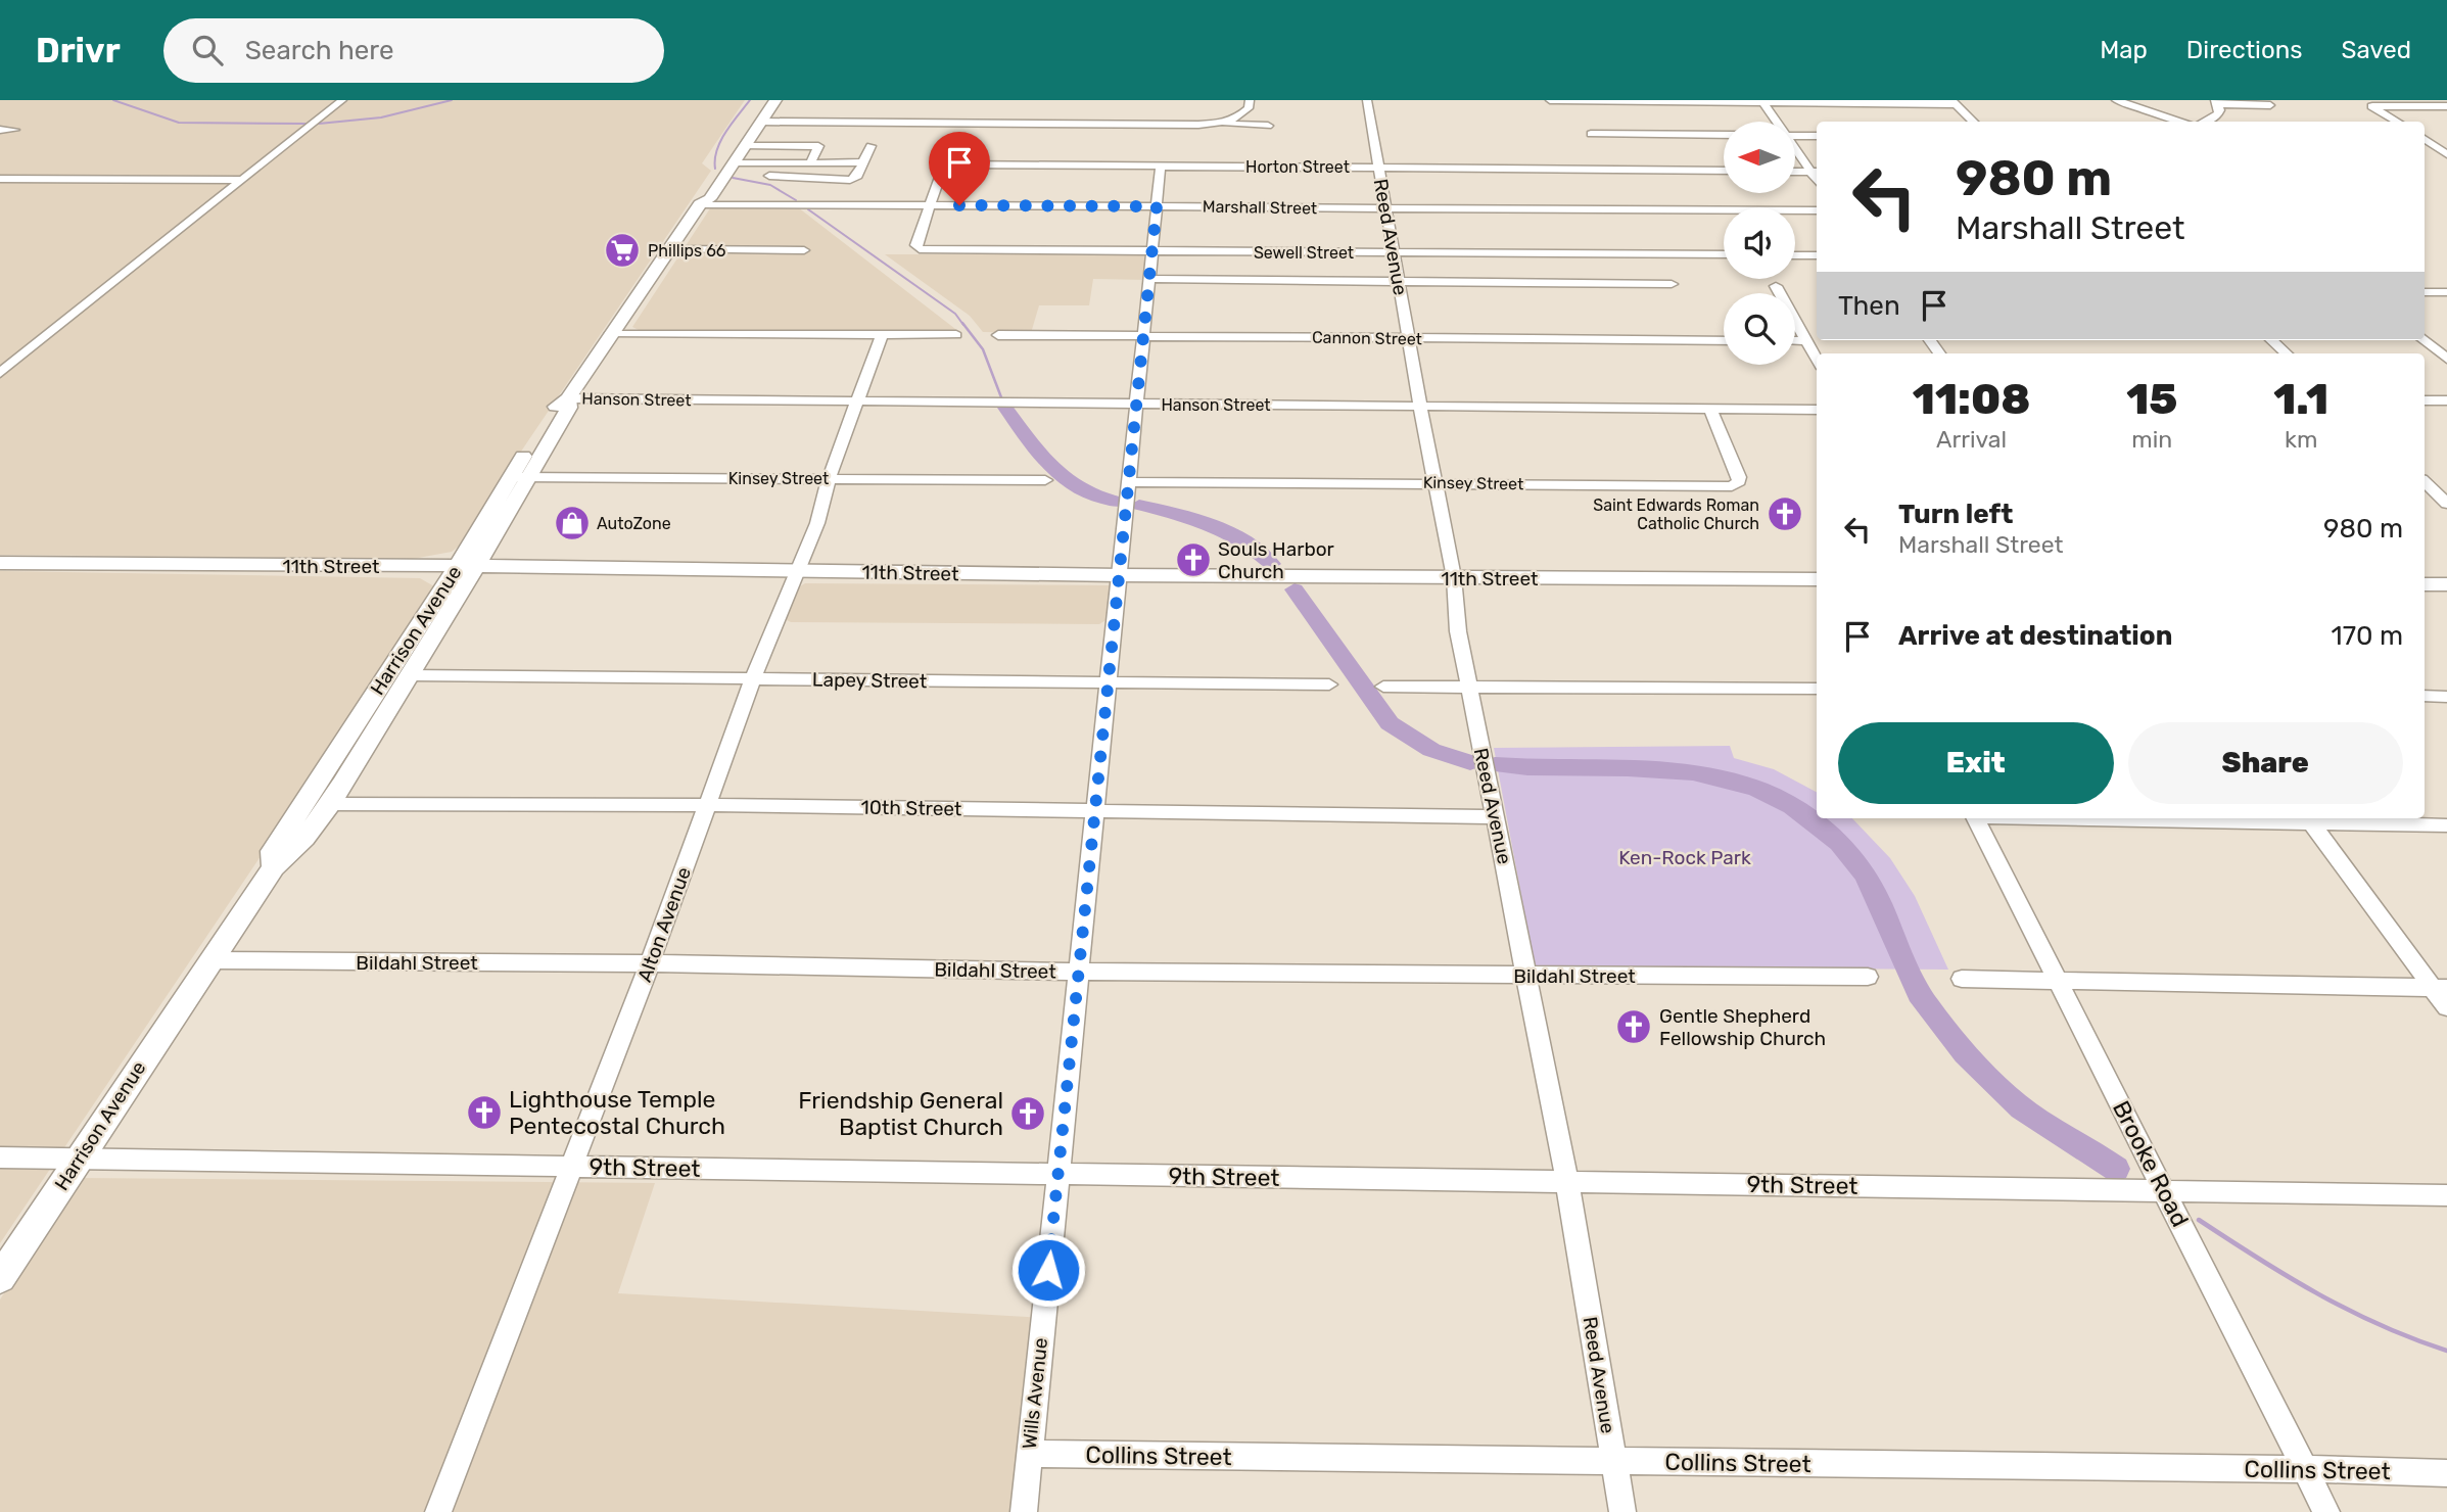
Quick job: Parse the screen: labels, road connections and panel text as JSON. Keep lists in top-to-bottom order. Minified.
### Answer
{"streets":{"main road":["11th Street","Harrison Avenue"],"street":["Horton Street","Marshall Street","Reed Avenue","Sewell Street","Cannon Street","Hanson Street","Kinsey Street","Lapey Street","10th Street","Alton Avenue","Bildahl Street","Brooke Road","9th Street","Wills Avenue","Collins Street"]},"crossings":[["Horton Street","Reed Avenue"],["Horton Street","Wills Avenue"],["Marshall Street","Reed Avenue"],["Marshall Street","Sewell Street"],["Marshall Street","Harrison Avenue"],["Marshall Street","Wills Avenue"],["Reed Avenue","Sewell Street"],["Reed Avenue","Cannon Street"],["Reed Avenue","Hanson Street"],["Reed Avenue","Kinsey Street"],["Reed Avenue","11th Street"],["Reed Avenue","10th Street"],["Reed Avenue","Bildahl Street"],["Reed Avenue","9th Street"],["Reed Avenue","Collins Street"],["Sewell Street","Wills Avenue"],["Cannon Street","Wills Avenue"],["Hanson Street","Kinsey Street"],["Hanson Street","Harrison Avenue"],["Hanson Street","Alton Avenue"],["Hanson Street","Wills Avenue"],["Kinsey Street","Harrison Avenue"],["Kinsey Street","Alton Avenue"],["Kinsey Street","Wills Avenue"],["11th Street","Harrison Avenue"],["11th Street","Alton Avenue"],["11th Street","Wills Avenue"],["Harrison Avenue","Lapey Street"],["Harrison Avenue","10th Street"],["Harrison Avenue","Bildahl Street"],["Harrison Avenue","9th Street"],["Lapey Street","Alton Avenue"],["Lapey Street","Wills Avenue"],["10th Street","Alton Avenue"],["10th Street","Wills Avenue"],["Alton Avenue","Bildahl Street"],["Alton Avenue","9th Street"],["Bildahl Street","Wills Avenue"],["Brooke Road","9th Street"],["Brooke Road","Collins Street"],["9th Street","Wills Avenue"],["Wills Avenue","Collins Street"]],"parks":["Ken-Rock Park"],"places":{"supermarket":["Phillips 66"],"church":["Saint Edwards Roman Catholic Church","Souls Harbor Church","Gentle Shepherd Fellowship Church","Lighthouse Temple Pentecostal Church","Friendship General Baptist Church"],"shop":["AutoZone"]},"north":"left","page":{"header":"Drivr","search":"Search here","nav":["Map","Directions","Saved"],"turn":["980 m","Marshall Street"],"then":"Then","eta":["11:08","Arrival","15","min","1.1","km"],"list":[{"name":"Turn left","note":"Marshall Street","value":"980 m"},{"name":"Arrive at destination","value":"170 m"}],"buttons":["Exit","Share"]}}
